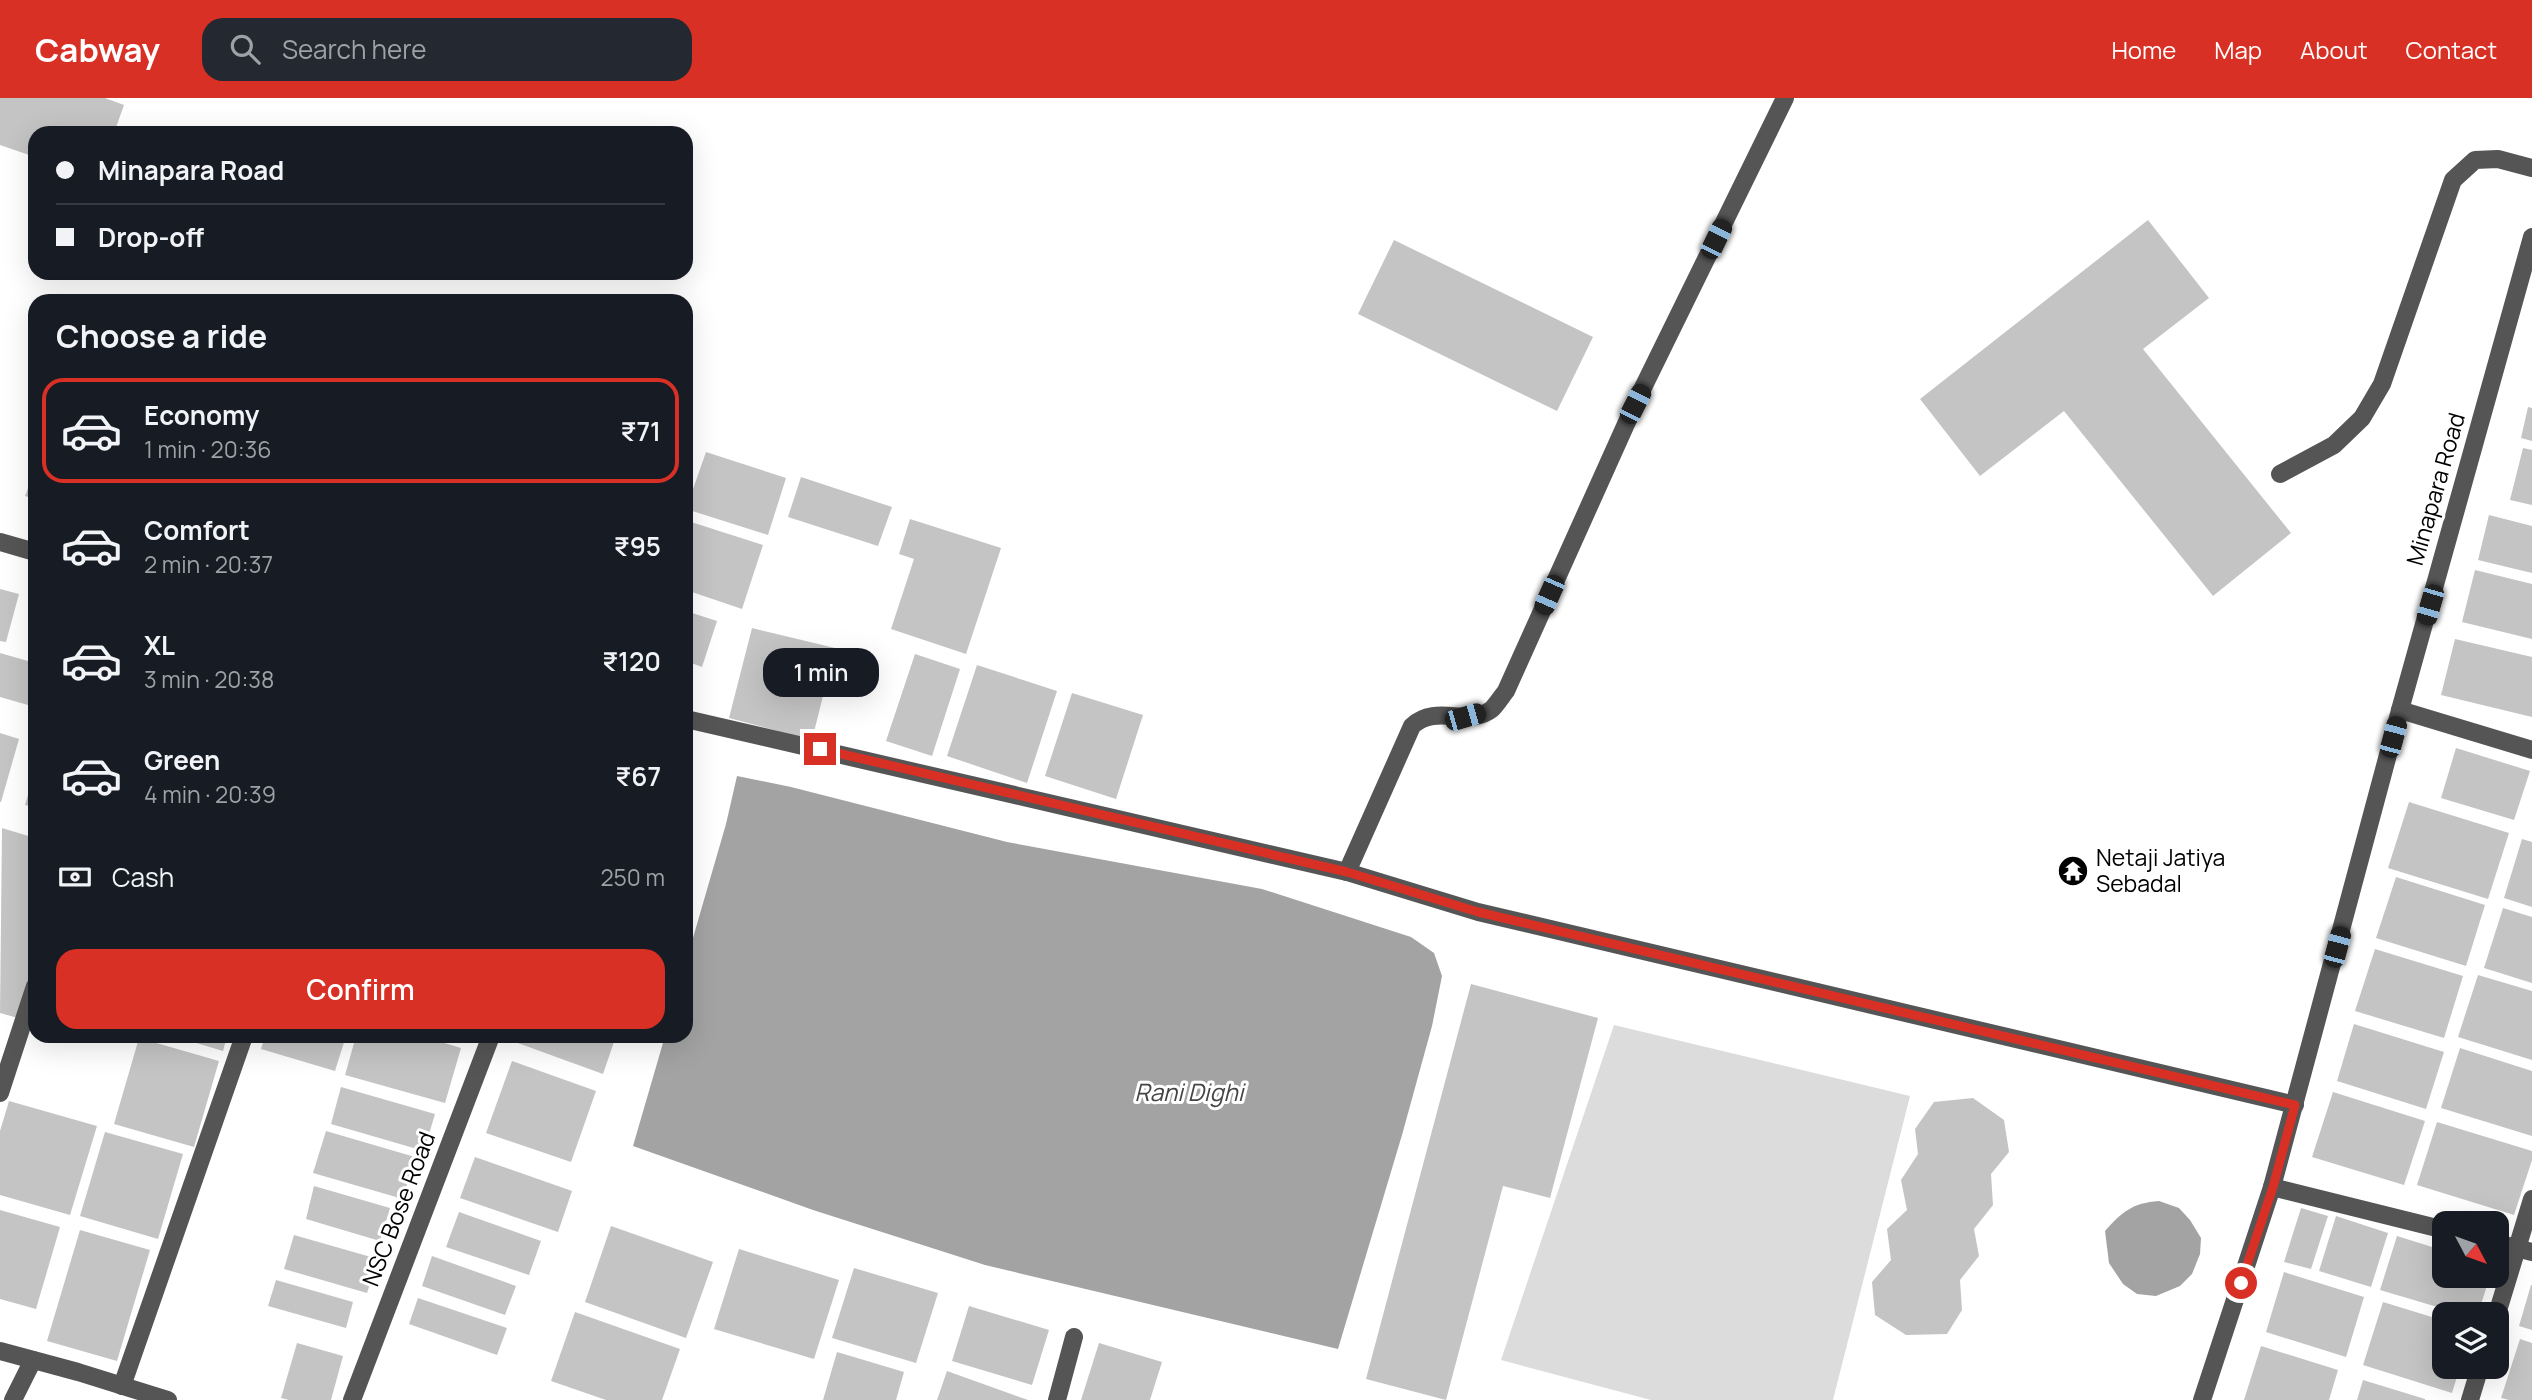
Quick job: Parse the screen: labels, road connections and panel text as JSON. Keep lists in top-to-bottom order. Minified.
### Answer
{"streets":{"street":["Minapara Road","NSC Bose Road"]},"water":["Rani Dighi"],"places":{"temple":["Netaji Jatiya Sebadal"]},"north":"bottom right","page":{"header":"Cabway","search":"Search here","nav":["Home","Map","About","Contact"],"banner":["Minapara Road","Drop-off"],"heading":"Choose a ride","list":[{"name":"Economy","note":"1 min · 20:36","value":"₹71"},{"name":"Comfort","note":"2 min · 20:37","value":"₹95"},{"name":"XL","note":"3 min · 20:38","value":"₹120"},{"name":"Green","note":"4 min · 20:39","value":"₹67"}],"bubble":"1 min","pay":["Cash","250 m"],"buttons":"Confirm"}}
